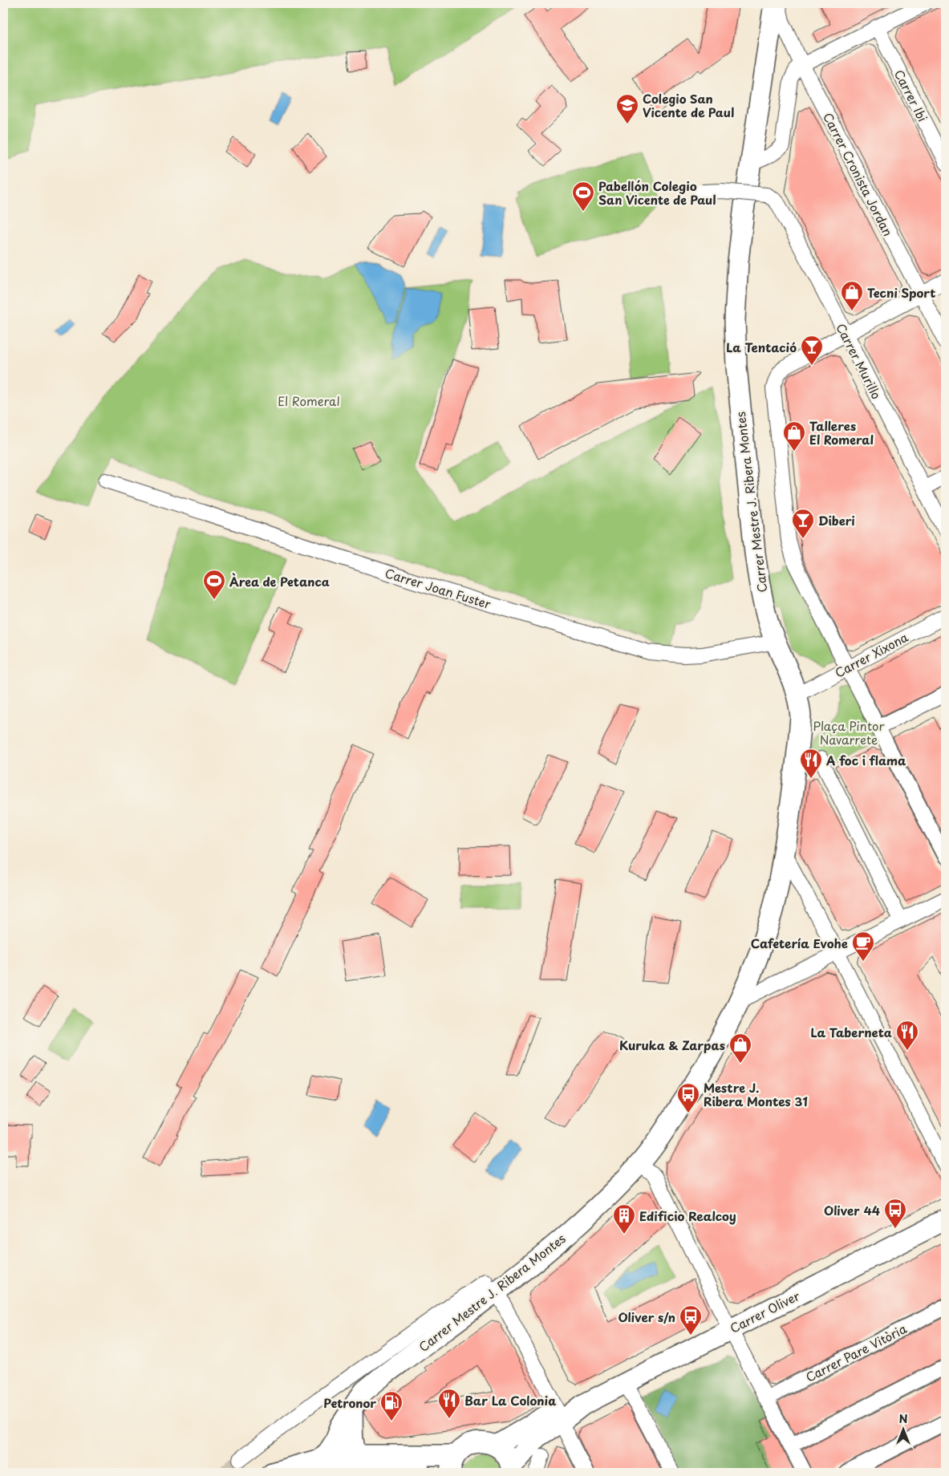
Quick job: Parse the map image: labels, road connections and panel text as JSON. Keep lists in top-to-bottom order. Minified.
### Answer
{"streets":{"street":["Carrer Ibi","Carrer Cronista Jordan","Carrer Murillo","Carrer Mestre J. Ribera Montes","Carrer Joan Fuster","Carrer Xixona","Carrer Oliver","Carrer Pare Vitòria"]},"crossings":[["Carrer Mestre J. Ribera Montes","Carrer Joan Fuster"],["Carrer Mestre J. Ribera Montes","Carrer Xixona"]],"parks":["El Romeral","Plaça Pintor Navarrete"],"places":{"school or university":["Colegio San Vicente de Paul"],"sports":["Pabellón Colegio San Vicente de Paul","Àrea de Petanca"],"shop":["Tecni Sport","Talleres El Romeral","Kuruka & Zarpas"],"bar":["La Tentació","Diberi"],"restaurant":["A foc i flama","La Taberneta","Bar La Colonia"],"cafe":["Cafetería Evohe"],"bus stop":["Mestre J. Ribera Montes 31","Oliver 44","Oliver s/n"],"building":["Edificio Realcoy"],"fuel station":["Petronor"]},"north":"top"}
